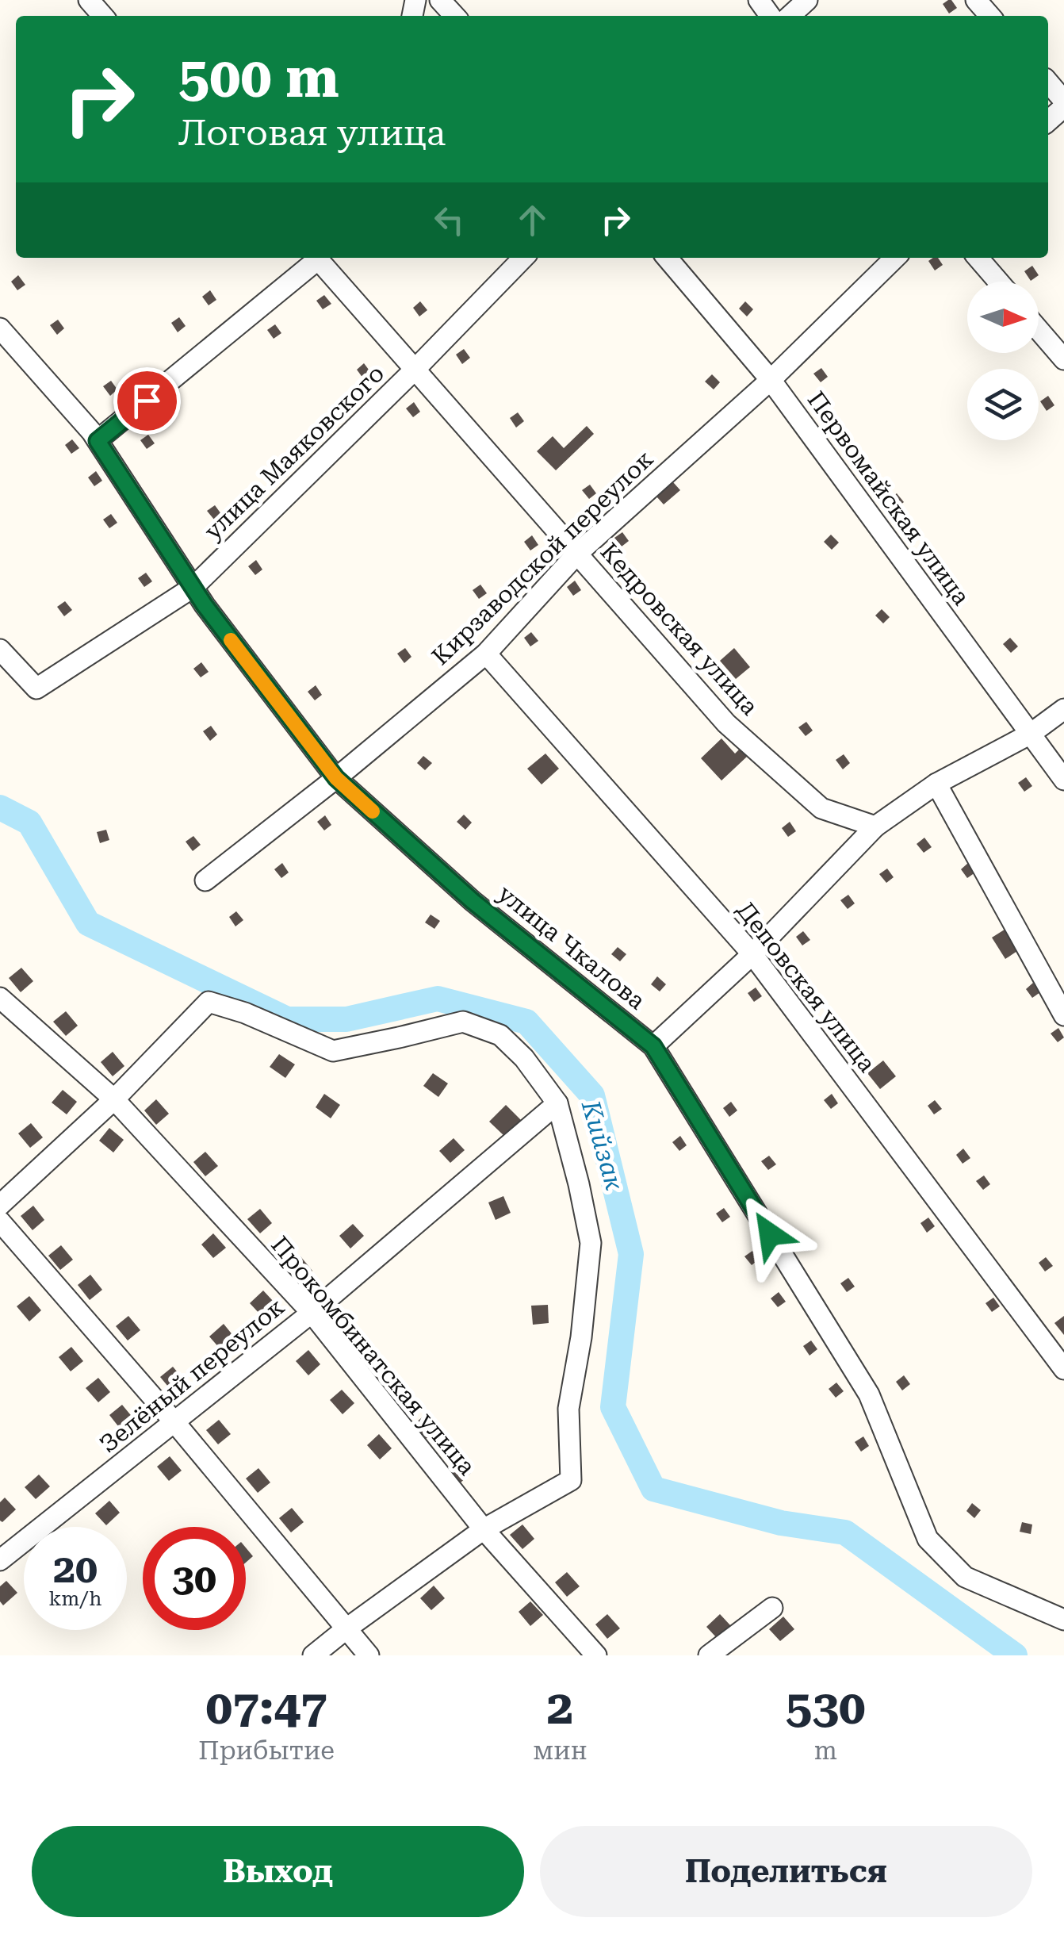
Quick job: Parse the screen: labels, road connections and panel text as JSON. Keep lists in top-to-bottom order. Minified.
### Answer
{"streets":{"street":["улица Маяковского","Первомайская улица","Кирзаводской переулок","Кедровская улица","улица Чкалова","Деповская улица","Прокомбинатская улица","Зелёный переулок"]},"crossings":[["улица Маяковского","Кедровская улица"],["улица Маяковского","улица Чкалова"],["Первомайская улица","Кирзаводской переулок"],["Кирзаводской переулок","Кедровская улица"],["Кирзаводской переулок","улица Чкалова"],["Кирзаводской переулок","Деповская улица"],["Прокомбинатская улица","Зелёный переулок"]],"water":["Кийзак"],"north":"right","page":{"turn":["500 m","Логовая улица"],"speed":"20 km/h","limit":"30","eta":["07:47","Прибытие","2","мин","530","m"],"buttons":["Выход","Поделиться"]}}
